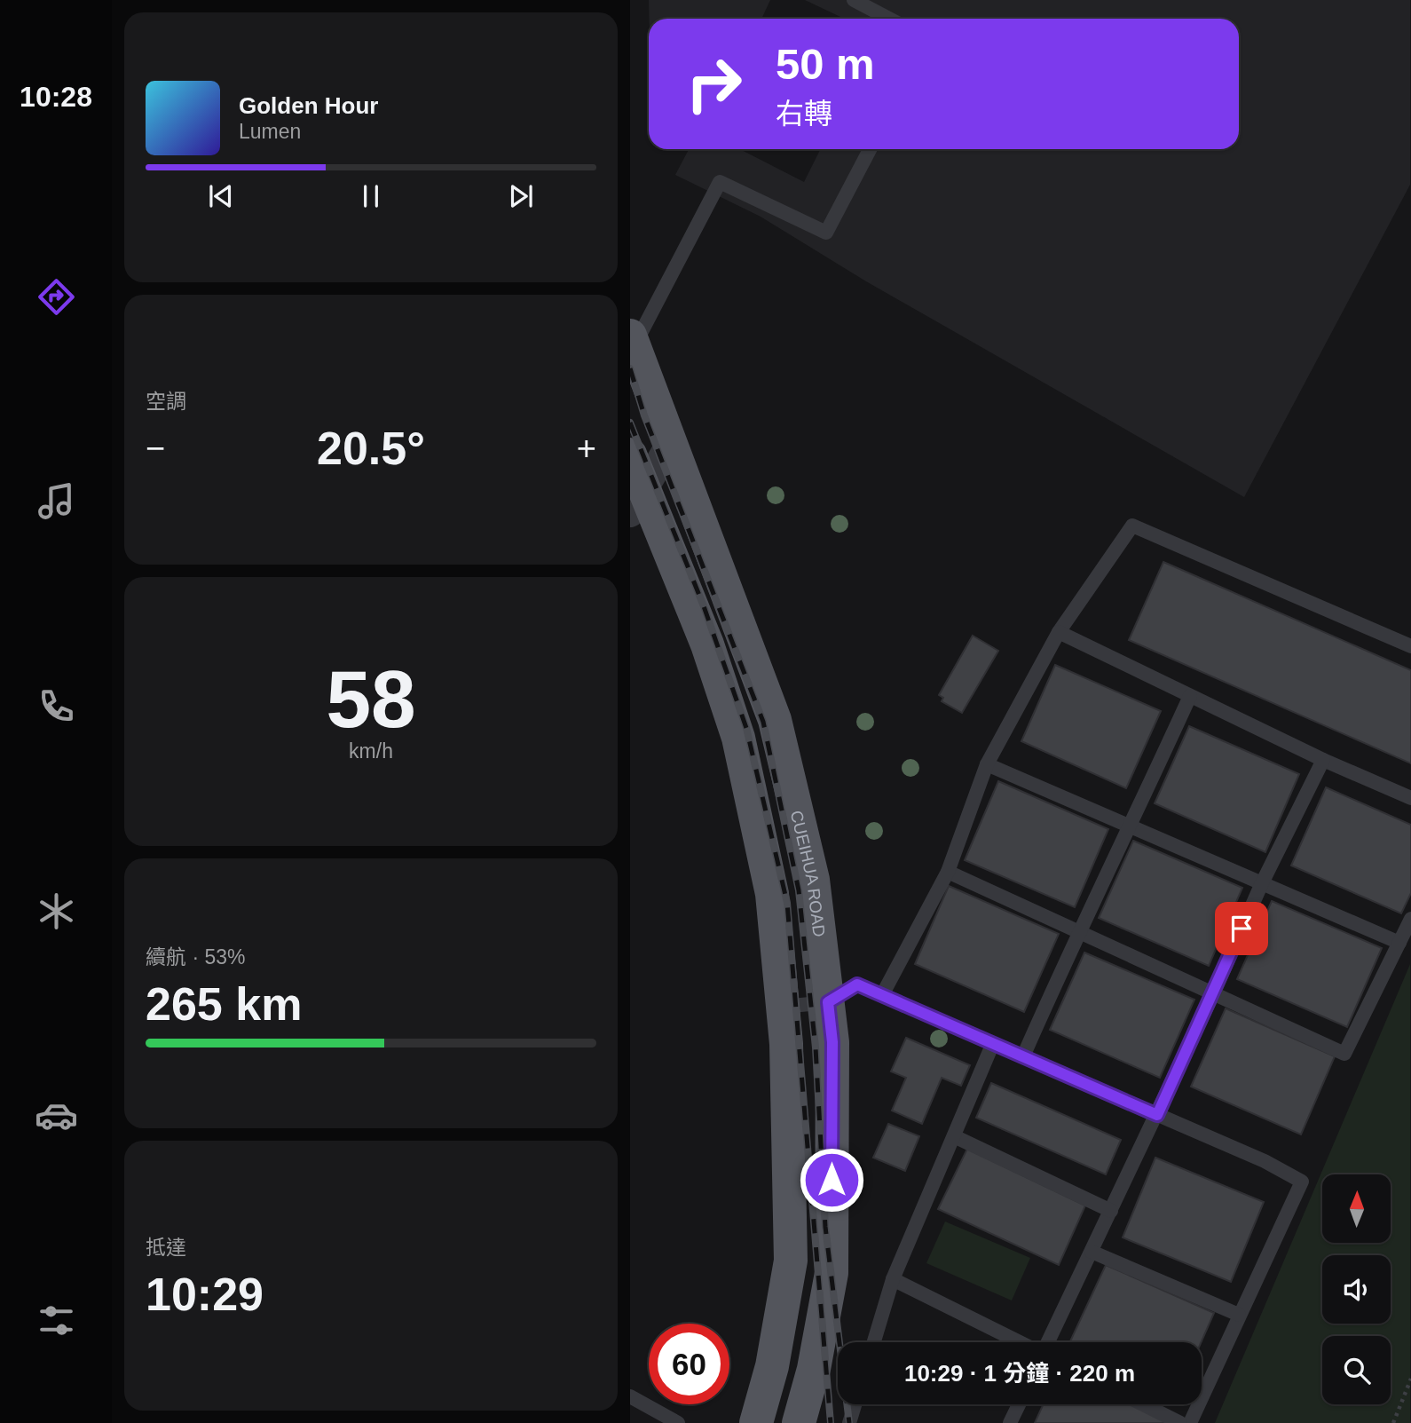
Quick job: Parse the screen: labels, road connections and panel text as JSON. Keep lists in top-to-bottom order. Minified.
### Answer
{"streets":{"main road":["CUEIHUA ROAD"]},"north":"top","page":{"tabs":"10:28","turn":["50 m","右轉"],"song":["Golden Hour","Lumen"],"tile":["空調",["58","km/h"],["續航 · 53%","265 km"],["抵達","10:29"]],"heat":["−","20.5°","+"],"limit":"60","trip":"10:29 · 1 分鐘 · 220 m"}}
